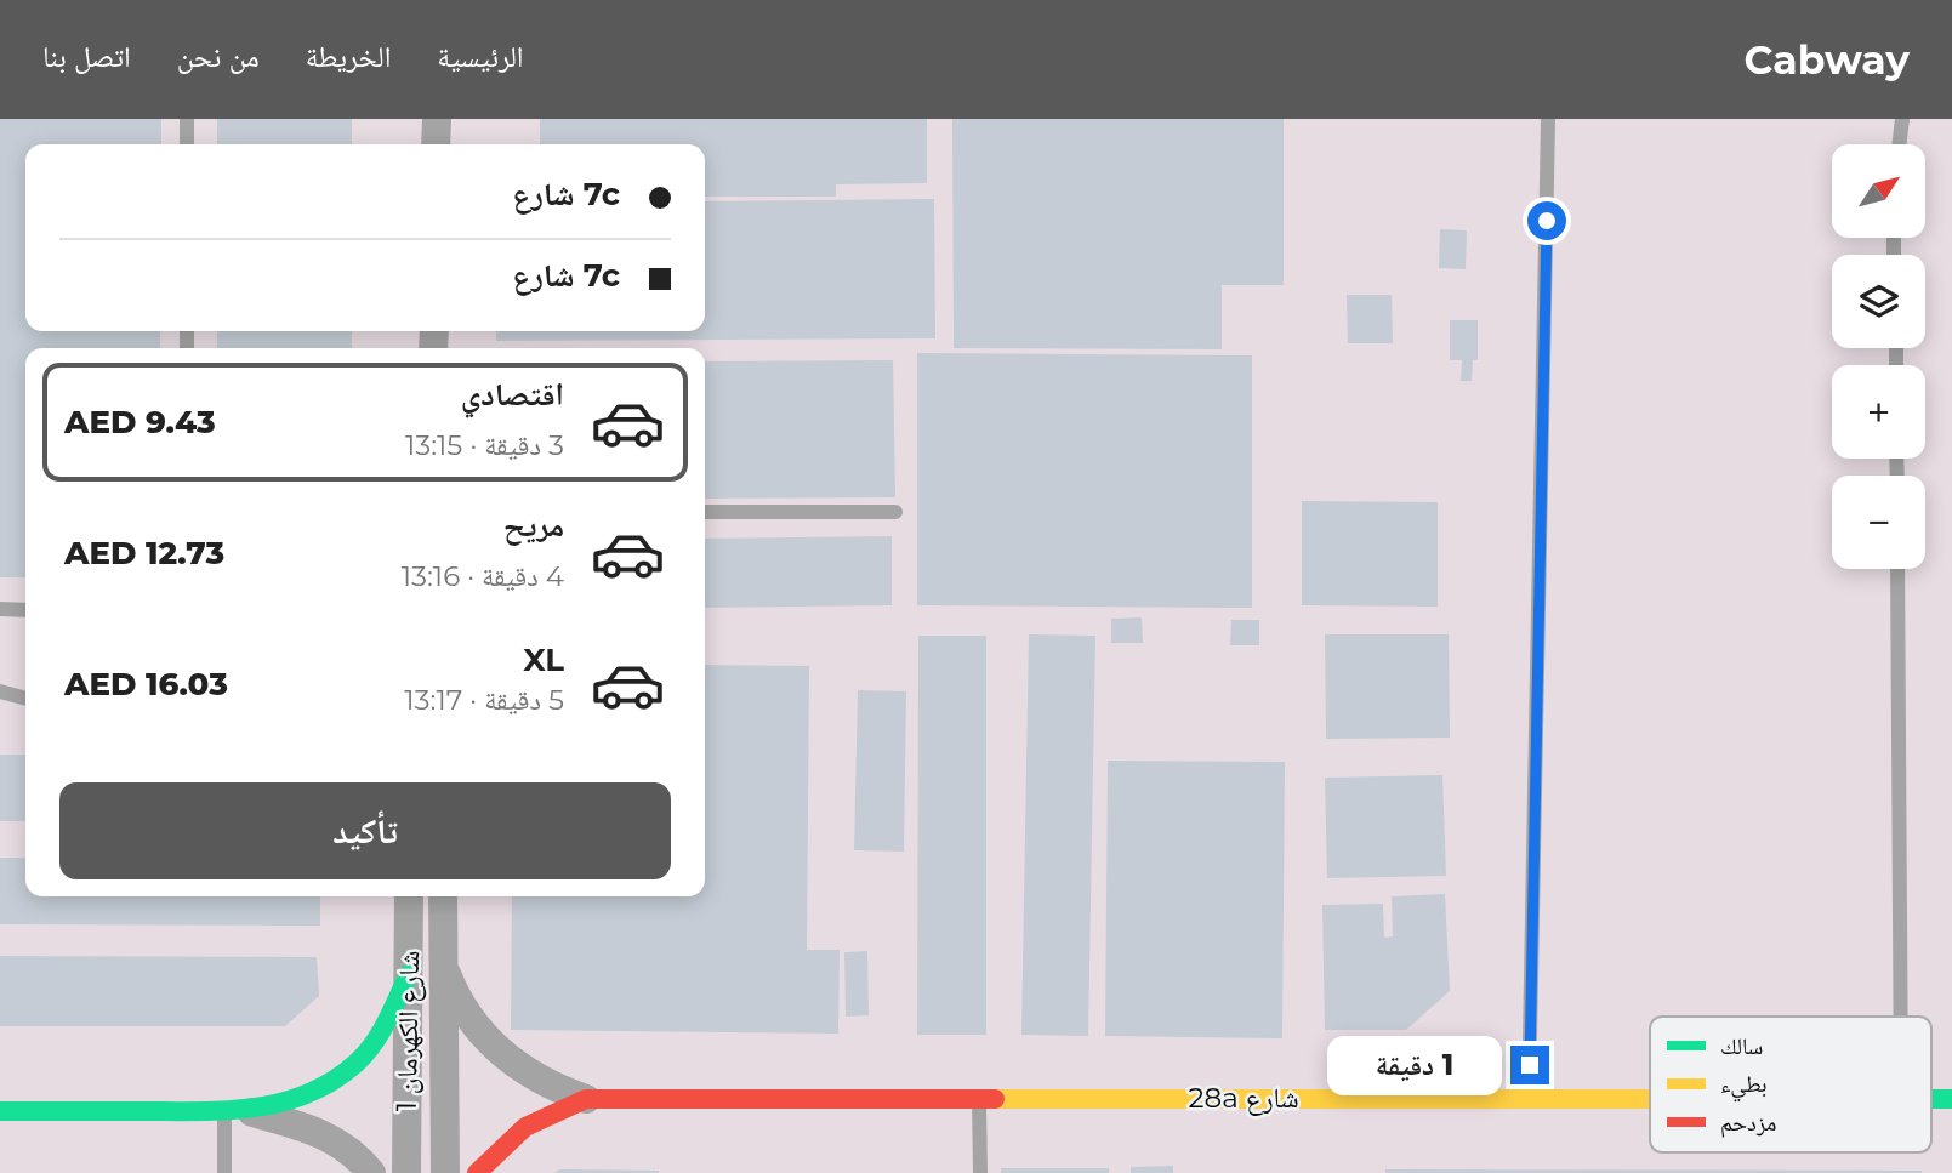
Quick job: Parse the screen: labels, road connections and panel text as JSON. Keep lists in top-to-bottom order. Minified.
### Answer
{"streets":{"street":["شارع الكهرمان 1","28a شارع"]},"crossings":[["شارع الكهرمان 1","28a شارع"]],"legend":["سالك","بطيء","مزدحم"],"north":"top right","page":{"header":"Cabway","nav":["الرئيسية","الخريطة","من نحن","اتصل بنا"],"map_buttons":["+","−"],"banner":["7c شارع","7c شارع"],"list":[{"name":"اقتصادي","note":"3 دقيقة · 13:15","value":"AED 9.43"},{"name":"مريح","note":"4 دقيقة · 13:16","value":"AED 12.73"},{"name":"XL","note":"5 دقيقة · 13:17","value":"AED 16.03"}],"buttons":"تأكيد","bubble":"1 دقيقة"}}
